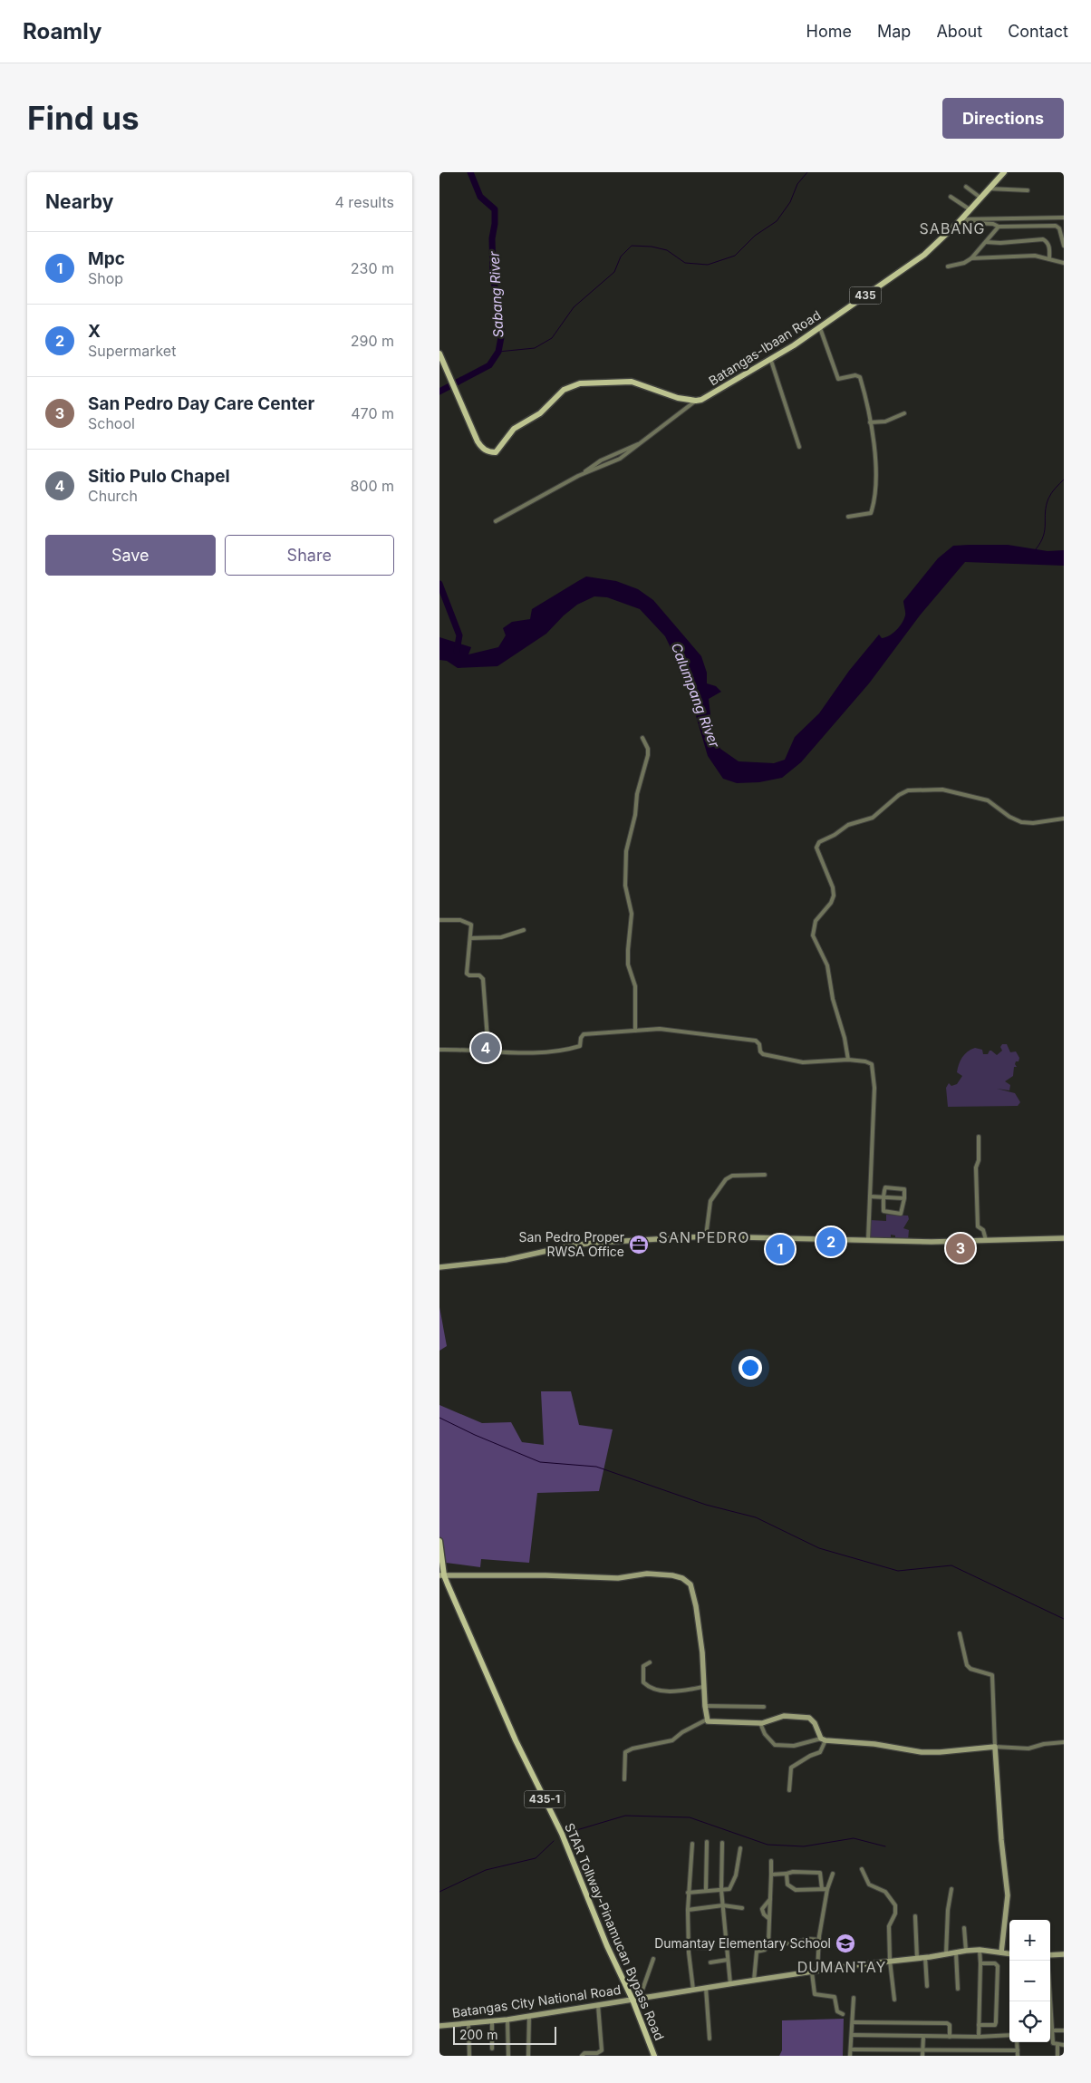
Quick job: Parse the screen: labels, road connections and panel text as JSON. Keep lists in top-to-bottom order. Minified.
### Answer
{"streets":{"main road":["435","Batangas-Ibaan Road","435-1","STAR Tollway-Pinamucan Bypass Road"],"street":["Batangas City National Road"]},"crossings":[["STAR Tollway-Pinamucan Bypass Road","Batangas City National Road"]],"districts":["SABANG","SAN PEDRO","DUMANTAY"],"water":["Sabang River","Calumpang River"],"places":{"office":["San Pedro Proper RWSA Office"],"school or university":["Dumantay Elementary School"]},"scale_bar":"200 m","page":{"header":"Roamly","nav":["Home","Map","About","Contact"],"buttons":["Directions",["Save","Share"]],"title":"Find us","heading":["Nearby","4 results"],"list":[{"mark":"1","name":"Mpc","note":"Shop","value":"230 m"},{"mark":"2","name":"X","note":"Supermarket","value":"290 m"},{"mark":"3","name":"San Pedro Day Care Center","note":"School","value":"470 m"},{"mark":"4","name":"Sitio Pulo Chapel","note":"Church","value":"800 m"}],"pins":["4","2","3","1"],"map_buttons":["+","−"],"scale":"200 m"}}
